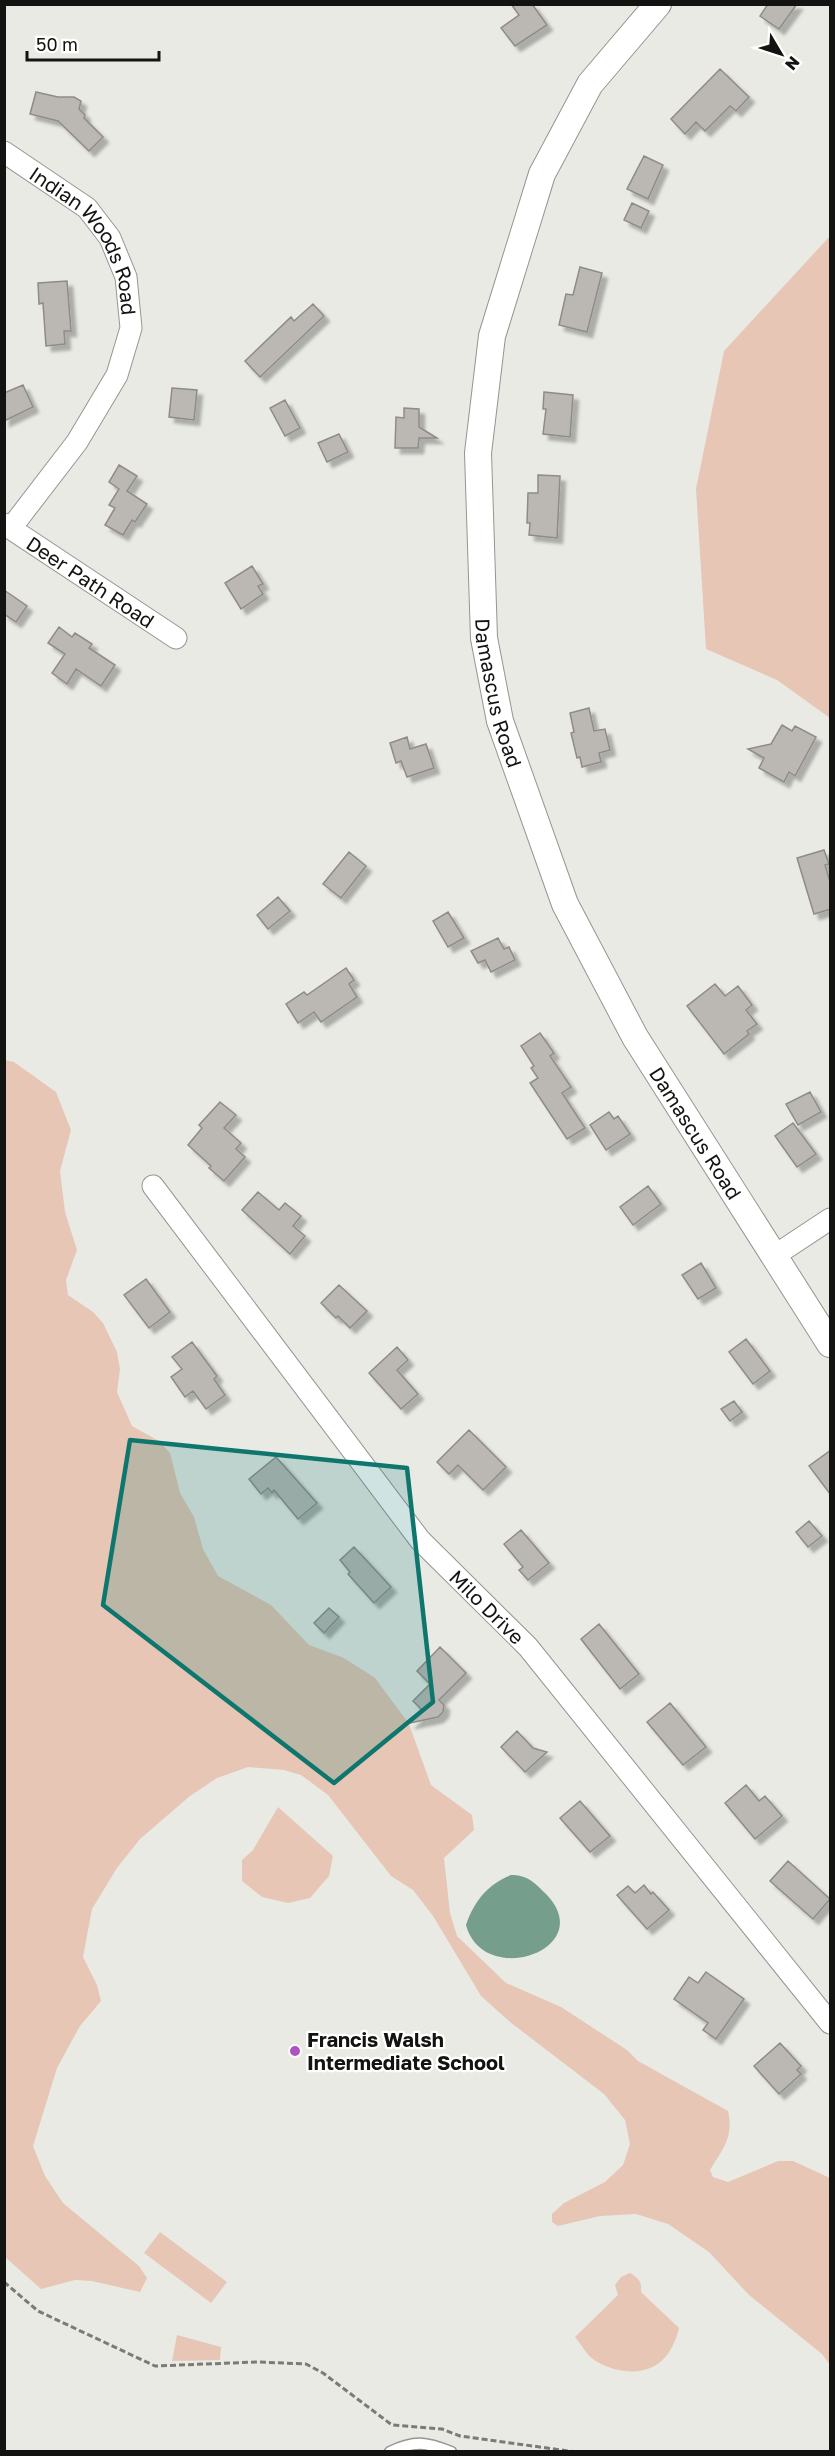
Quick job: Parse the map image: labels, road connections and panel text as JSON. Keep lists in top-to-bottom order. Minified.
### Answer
{"streets":{"street":["Indian Woods Road","Deer Path Road","Damascus Road","Milo Drive"]},"crossings":[["Indian Woods Road","Deer Path Road"]],"places":["Francis Walsh Intermediate School"],"scale_bar":"50 m","north":"bottom right"}
